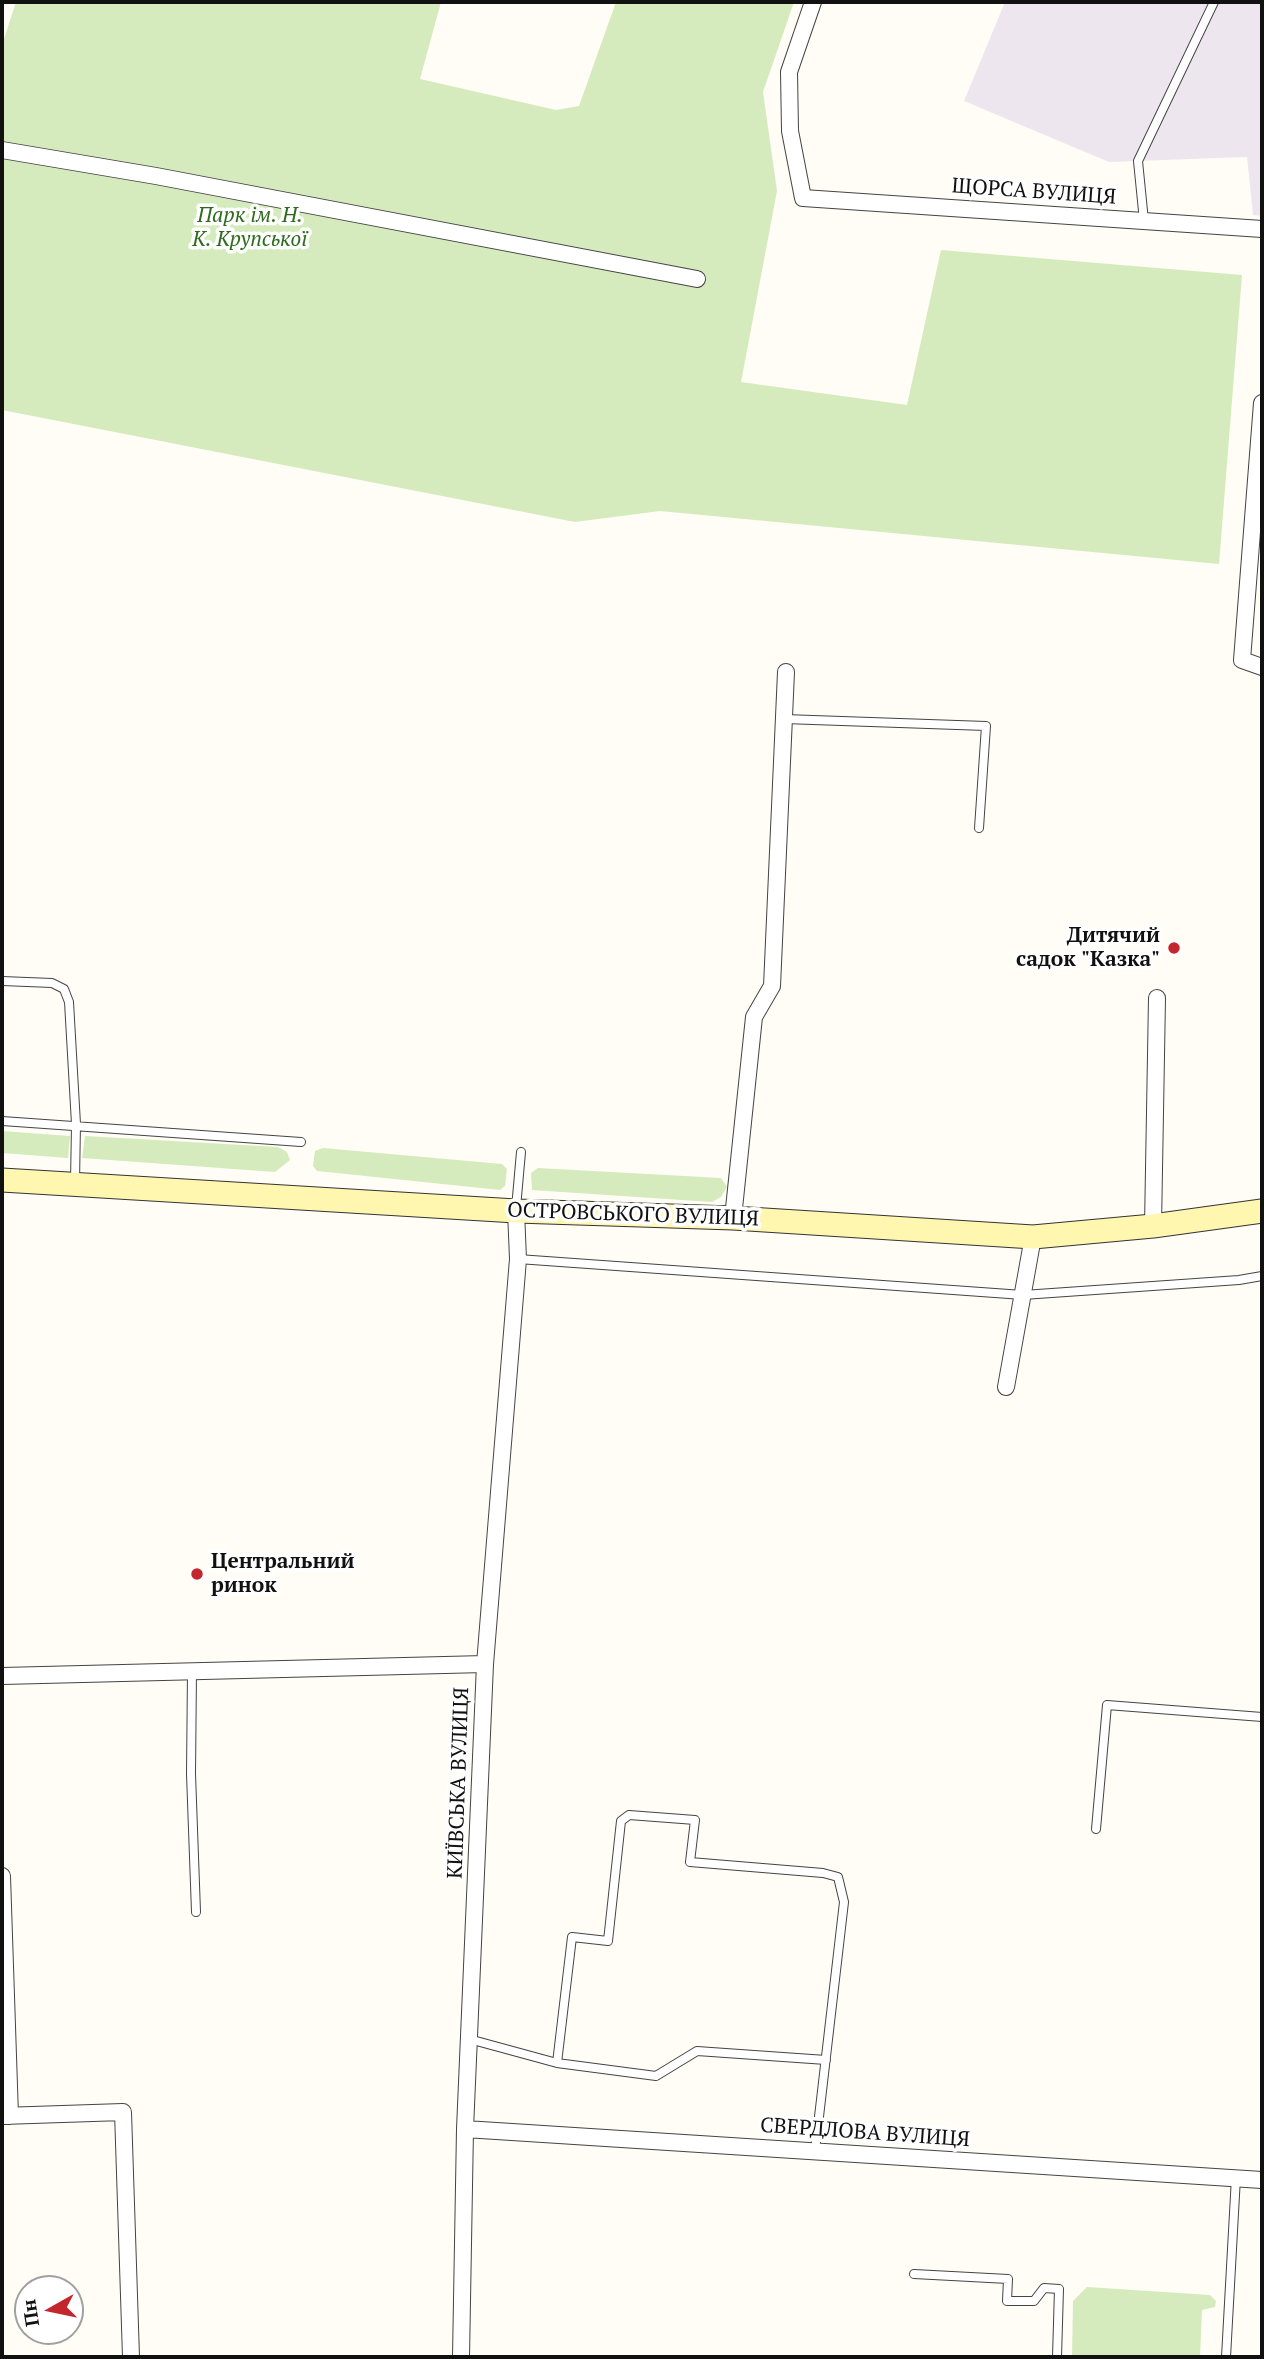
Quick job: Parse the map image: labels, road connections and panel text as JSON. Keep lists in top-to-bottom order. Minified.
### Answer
{"streets":{"main road":["ОСТРОВСЬКОГО ВУЛИЦЯ"],"street":["ЩОРСА ВУЛИЦЯ","КИЇВСЬКА ВУЛИЦЯ","СВЕРДЛОВА ВУЛИЦЯ"]},"crossings":[["ОСТРОВСЬКОГО ВУЛИЦЯ","КИЇВСЬКА ВУЛИЦЯ"],["КИЇВСЬКА ВУЛИЦЯ","СВЕРДЛОВА ВУЛИЦЯ"]],"parks":["Парк ім. Н. К. Крупської"],"places":["Дитячий садок \"Казка\"","Центральний ринок"],"north":"left"}
